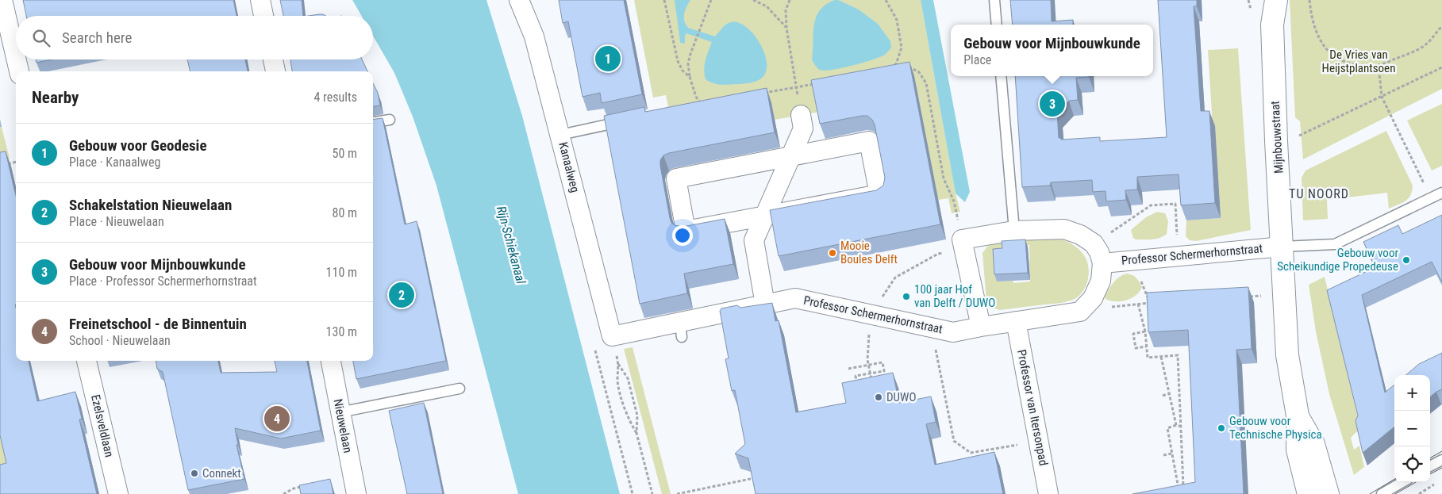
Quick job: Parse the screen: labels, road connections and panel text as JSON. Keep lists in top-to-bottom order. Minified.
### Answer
{"streets":{"main road":["Mijnbouwstraat"],"street":["Kanaalweg","Professor Schermerhornstraat","Professor van Itersonpad","Ezelsveldlaan","Nieuwelaan"]},"crossings":[["Mijnbouwstraat","Professor Schermerhornstraat"],["Kanaalweg","Professor Schermerhornstraat"],["Professor Schermerhornstraat","Professor van Itersonpad"]],"districts":["TU NOORD"],"water":["Rijn-Schiekanaal"],"parks":["De Vries van Heijstplantsoen"],"places":["Mooie Boules Delft","Gebouw voor Scheikundige Propedeuse","100 jaar Hof van Delft / DUWO","DUWO","Gebouw voor Technische Physica","Connekt"],"page":{"search":"Search here","popup":["Gebouw voor Mijnbouwkunde","Place"],"pins":["1","3","2","4"],"heading":["Nearby","4 results"],"list":[{"mark":"1","name":"Gebouw voor Geodesie","note":"Place · Kanaalweg","value":"50 m"},{"mark":"2","name":"Schakelstation Nieuwelaan","note":"Place · Nieuwelaan","value":"80 m"},{"mark":"3","name":"Gebouw voor Mijnbouwkunde","note":"Place · Professor Schermerhornstraat","value":"110 m"},{"mark":"4","name":"Freinetschool - de Binnentuin","note":"School · Nieuwelaan","value":"130 m"}],"map_buttons":["+","−"]}}
